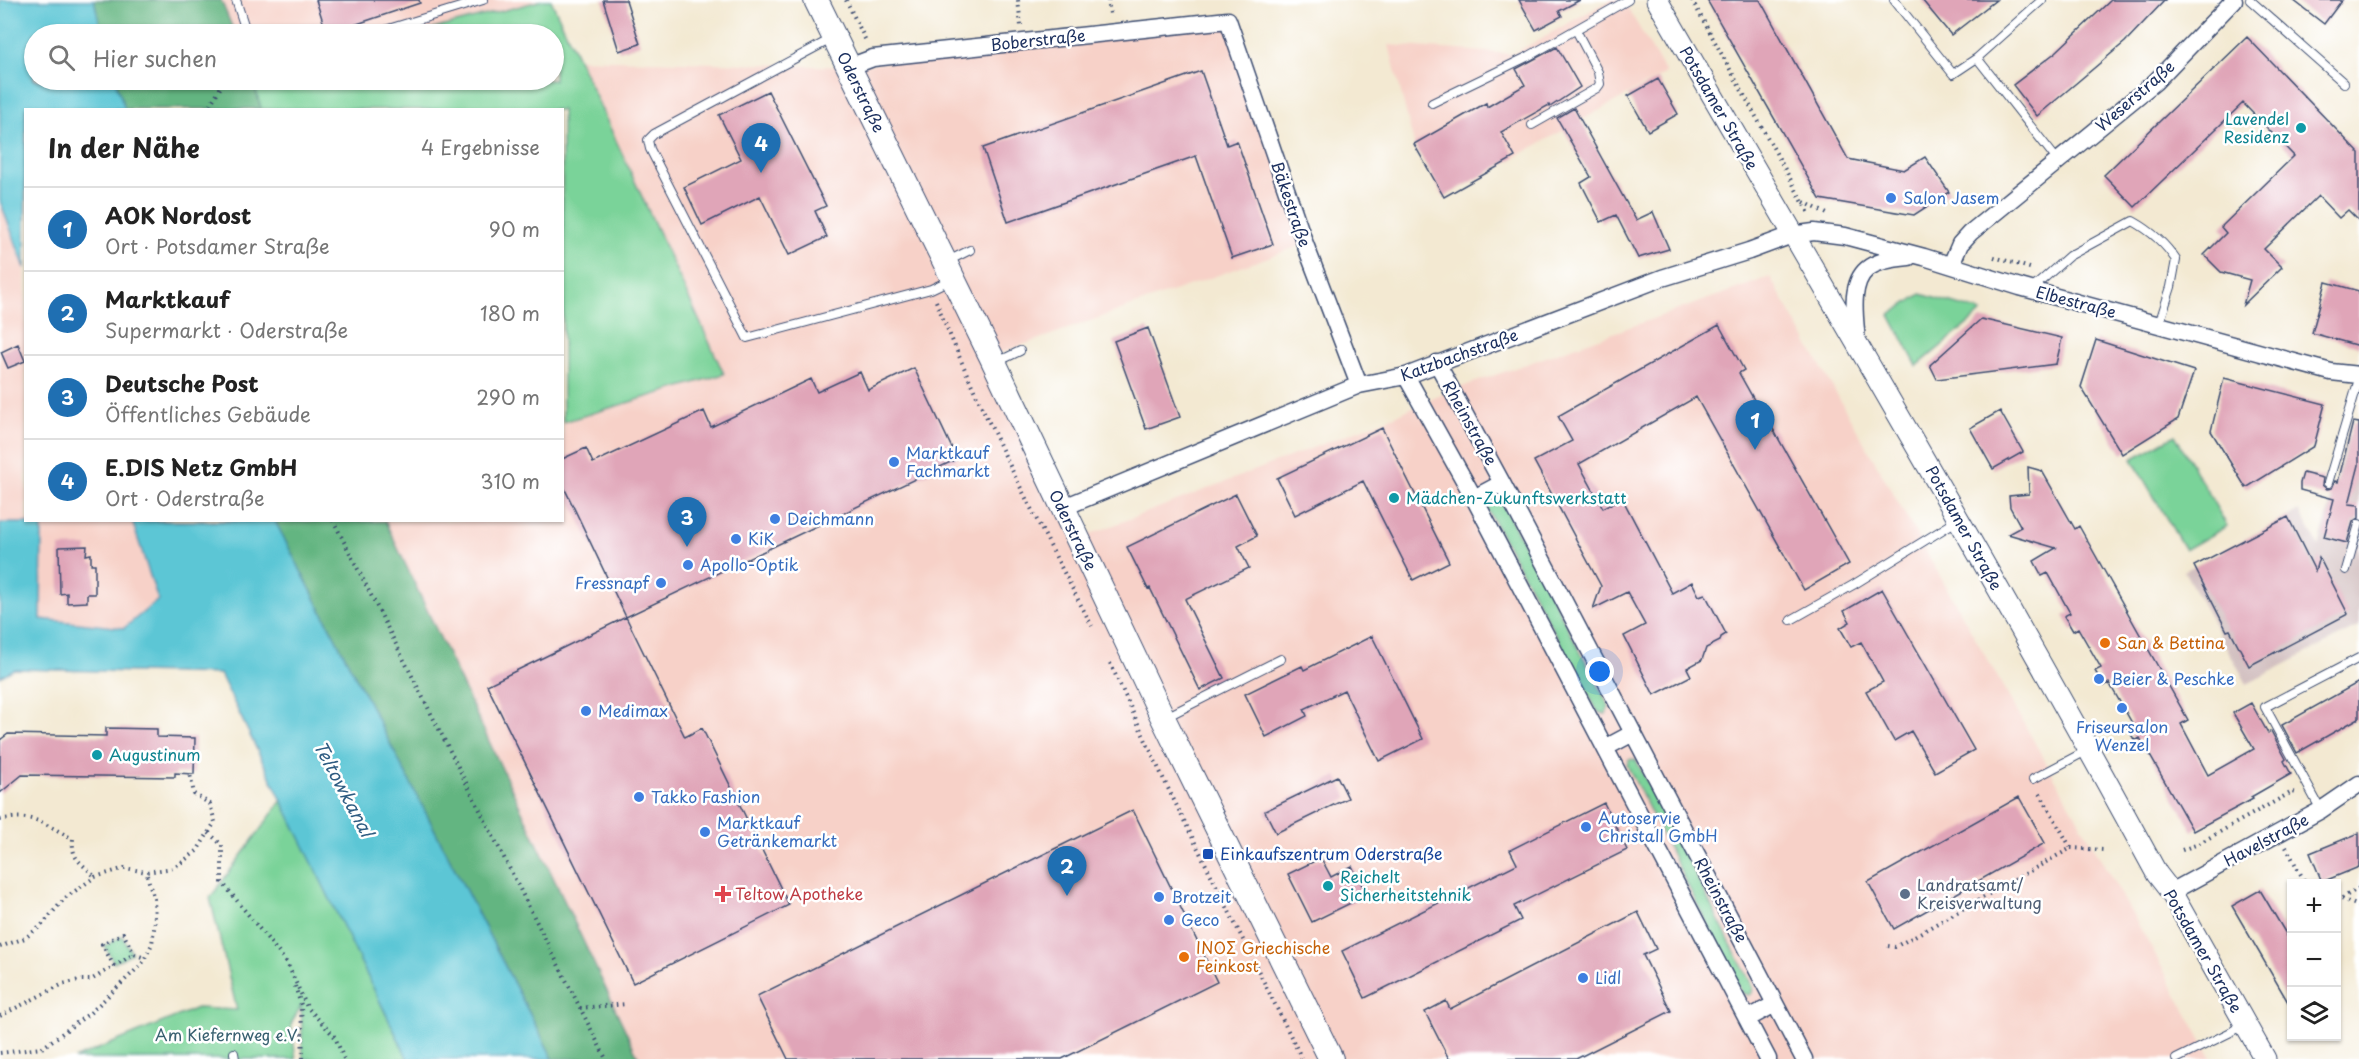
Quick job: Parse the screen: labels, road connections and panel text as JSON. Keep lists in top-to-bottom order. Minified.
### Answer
{"streets":{"main road":["Oderstraße"],"street":["Boberstraße","Weserstraße","Potsdamer Straße","Bäkestraße","Elbestraße","Katzbachstraße","Rheinstraße","Havelstraße"]},"crossings":[["Boberstraße","Oderstraße"],["Boberstraße","Bäkestraße"],["Oderstraße","Katzbachstraße"],["Weserstraße","Elbestraße"],["Potsdamer Straße","Elbestraße"],["Potsdamer Straße","Katzbachstraße"],["Potsdamer Straße","Havelstraße"],["Bäkestraße","Katzbachstraße"],["Elbestraße","Katzbachstraße"],["Katzbachstraße","Rheinstraße"]],"water":["Teltowkanal"],"parks":["Am Kiefernweg e.V."],"places":{"other":["Lavendel Residenz","Salon Jasem","Marktkauf Fachmarkt","Mädchen-Zukunftswerkstatt","Deichmann","KiK","Apollo-Optik","Fressnapf","San & Bettina","Beier & Peschke","Friseursalon Wenzel","Medimax","Augustinum","Takko Fashion","Autoservie Christall GmbH","Marktkauf Getränkemarkt","Reichelt Sicherheitstehnik","Landratsamt/ Kreisverwaltung","Brotzeit","Geco","INOΣ Griechische Feinkost","Lidl"],"transit":["Einkaufszentrum Oderstraße"],"health":["Teltow Apotheke"]},"page":{"search":"Hier suchen","heading":["In der Nähe","4 Ergebnisse"],"pins":["4","1","3","2"],"list":[{"mark":"1","name":"AOK Nordost","note":"Ort · Potsdamer Straße","value":"90 m"},{"mark":"2","name":"Marktkauf","note":"Supermarkt · Oderstraße","value":"180 m"},{"mark":"3","name":"Deutsche Post","note":"Öffentliches Gebäude","value":"290 m"},{"mark":"4","name":"E.DIS Netz GmbH","note":"Ort · Oderstraße","value":"310 m"}],"map_buttons":["+","−"]}}
